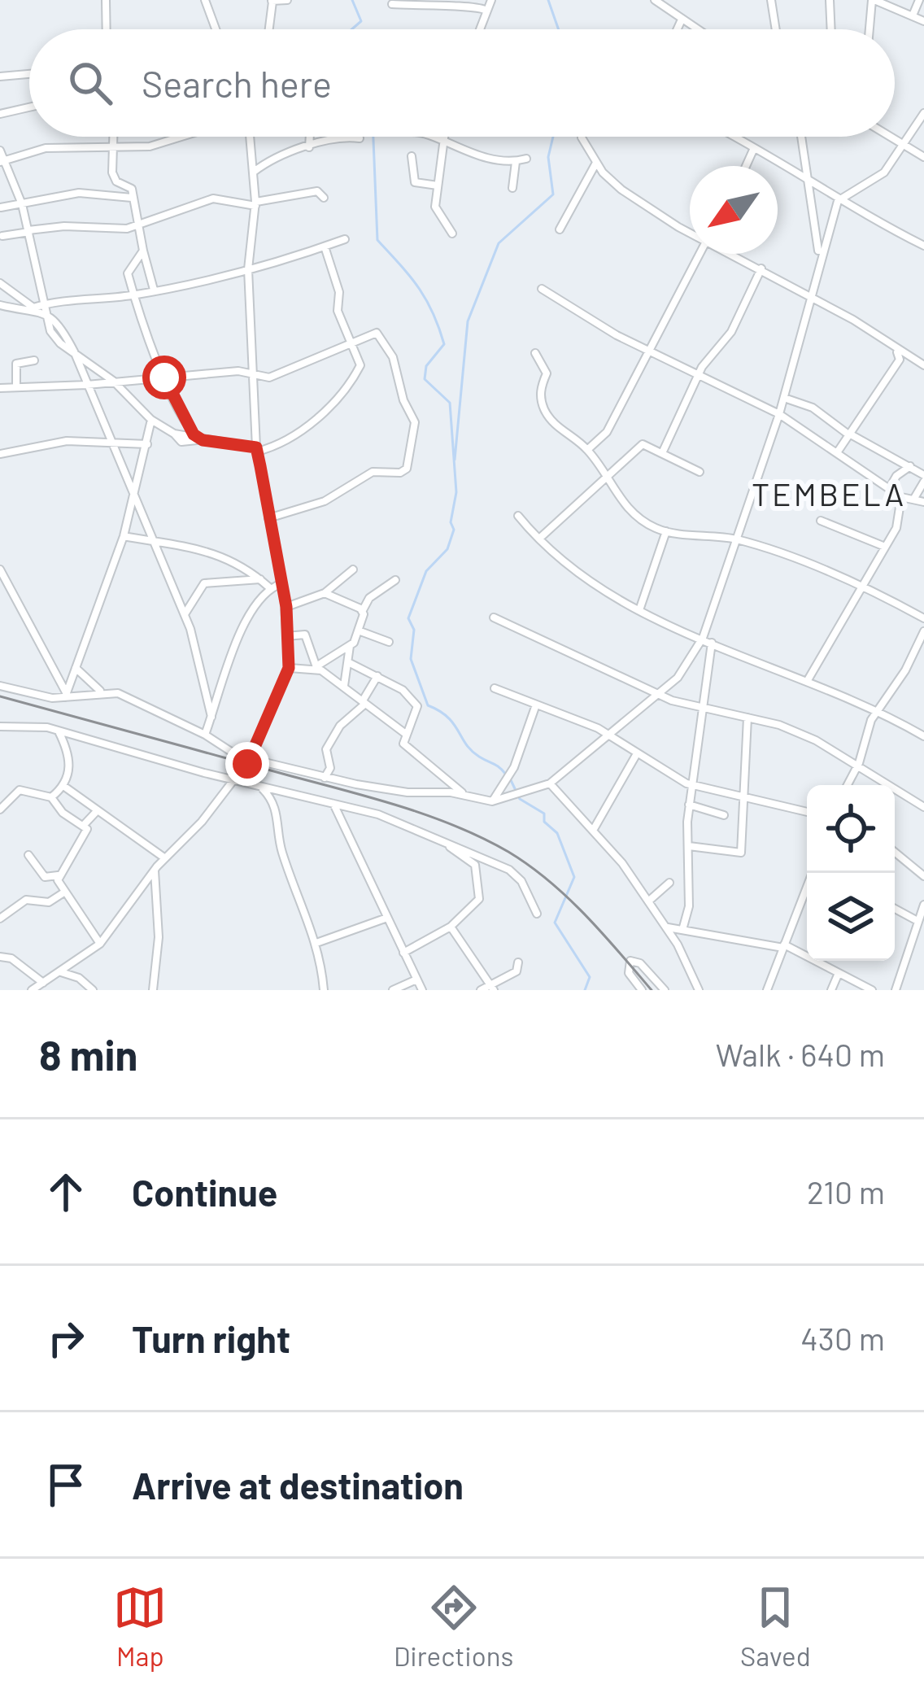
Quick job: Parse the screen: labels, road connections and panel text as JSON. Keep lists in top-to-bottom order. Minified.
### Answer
{"districts":["TEMBELA"],"north":"bottom left","page":{"search":"Search here","heading":["8 min","Walk · 640 m"],"list":[["Continue","210 m"],["Turn right","430 m"],"Arrive at destination"],"nav":["Map","Directions","Saved"]}}
